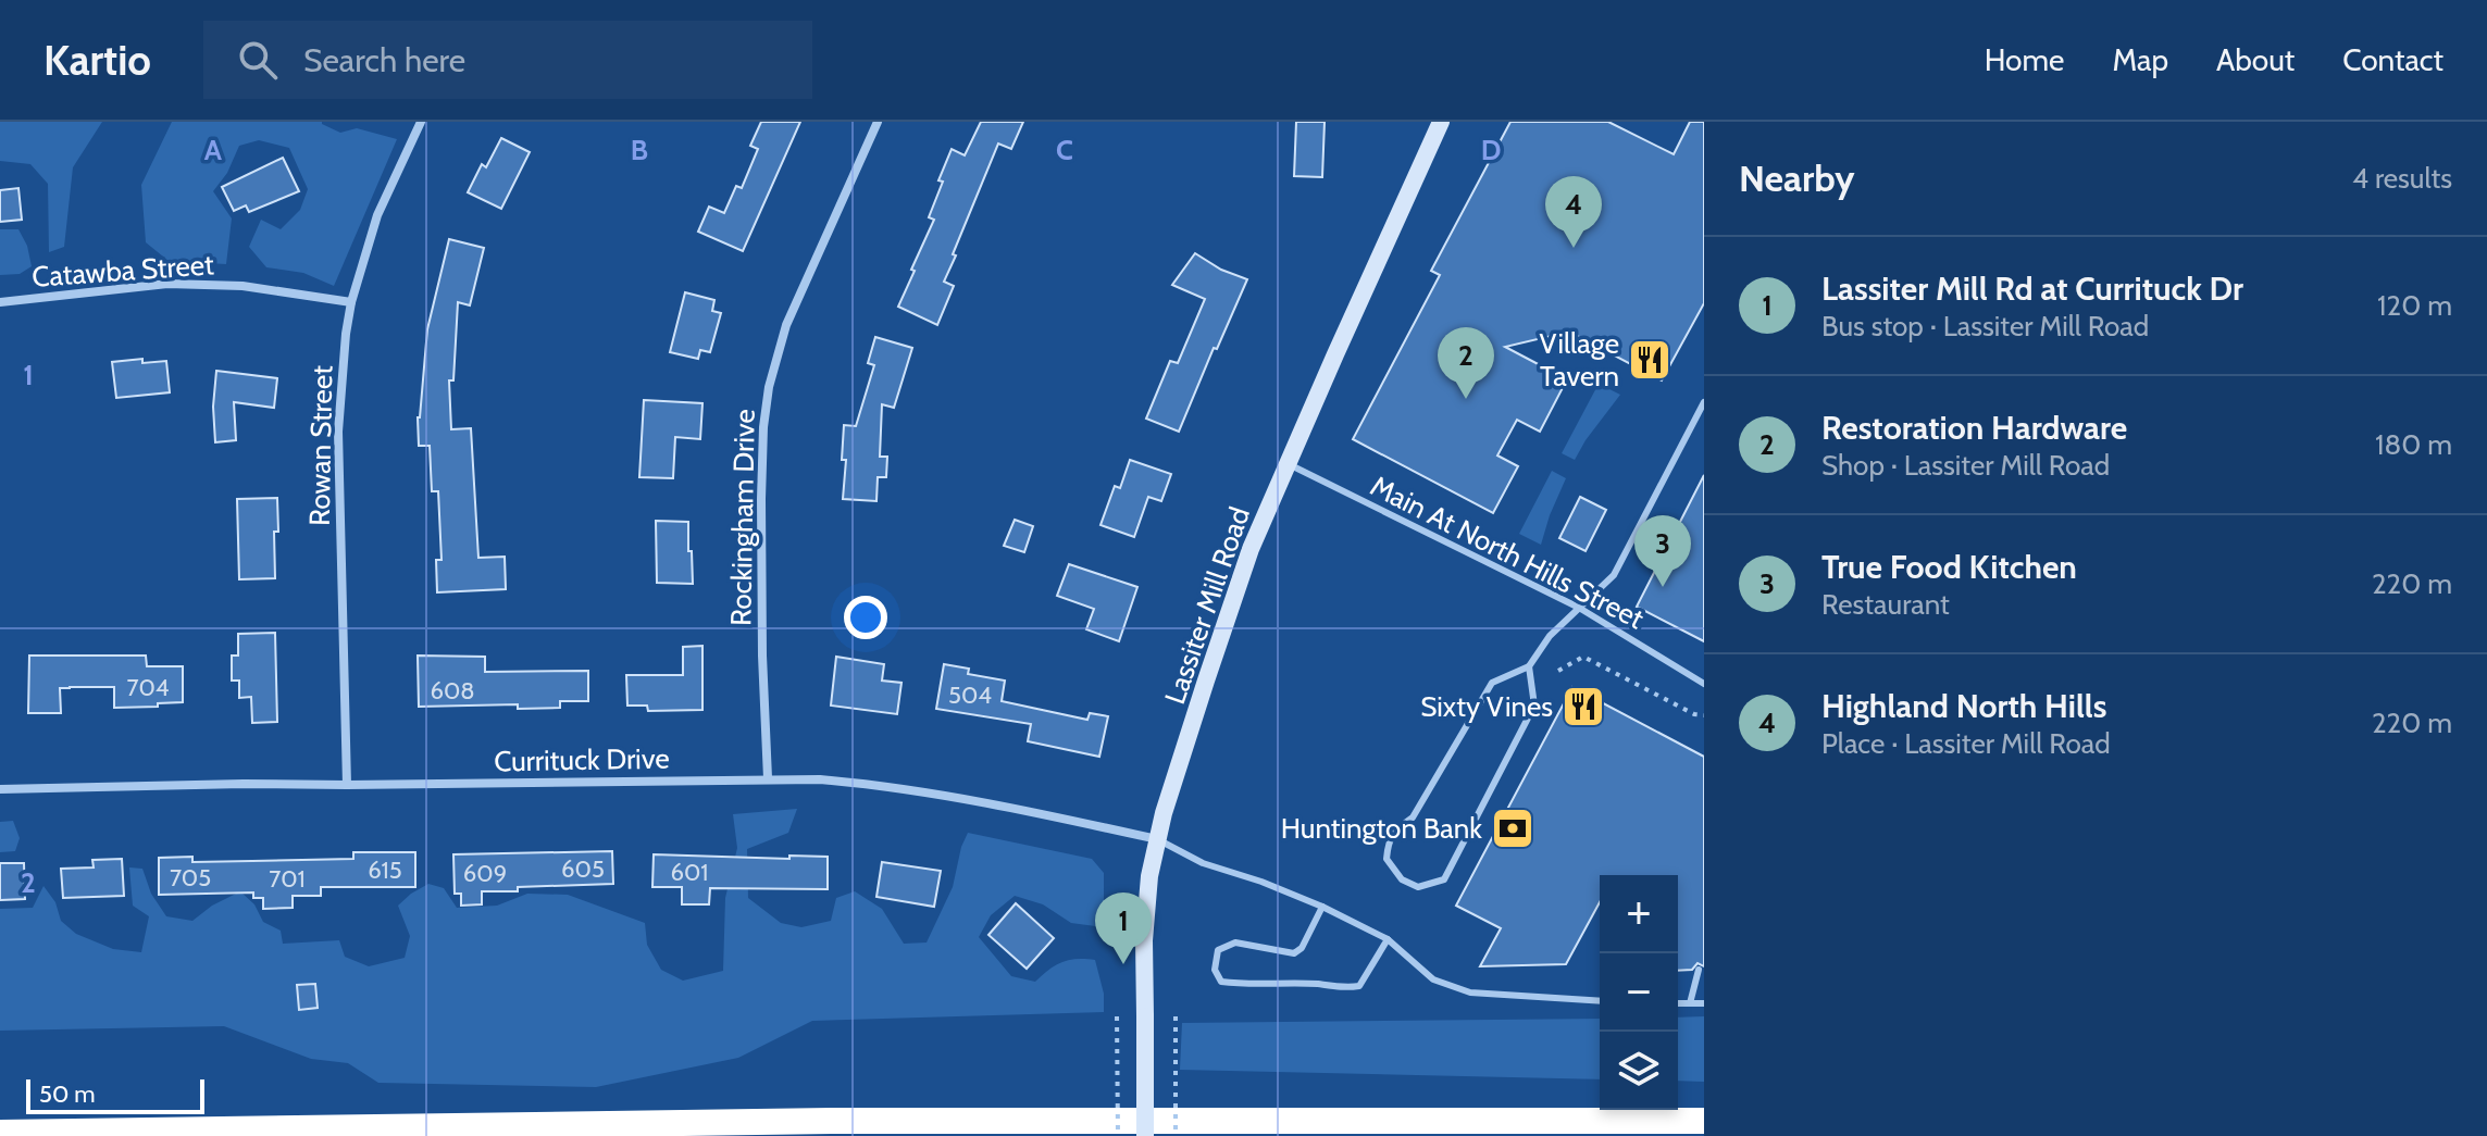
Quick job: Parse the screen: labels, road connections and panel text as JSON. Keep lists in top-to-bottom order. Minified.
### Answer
{"streets":{"main road":["Lassiter Mill Road"],"street":["Catawba Street","Rowan Street","Rockingham Drive","Currituck Drive"],"lane":["Main At North Hills Street"]},"crossings":[["Catawba Street","Rowan Street"],["Rowan Street","Currituck Drive"],["Rockingham Drive","Currituck Drive"],["Main At North Hills Street","Lassiter Mill Road"],["Lassiter Mill Road","Currituck Drive"]],"places":{"restaurant":["Village Tavern","Sixty Vines"],"bank":["Huntington Bank"]},"house_numbers":["704","608","504","605","615","601","609","705","701"],"scale_bar":"50 m","page":{"header":"Kartio","search":"Search here","nav":["Home","Map","About","Contact"],"heading":["Nearby","4 results"],"pins":["4","2","3","1"],"list":[{"mark":"1","name":"Lassiter Mill Rd at Currituck Dr","note":"Bus stop · Lassiter Mill Road","value":"120 m"},{"mark":"2","name":"Restoration Hardware","note":"Shop · Lassiter Mill Road","value":"180 m"},{"mark":"3","name":"True Food Kitchen","note":"Restaurant","value":"220 m"},{"mark":"4","name":"Highland North Hills","note":"Place · Lassiter Mill Road","value":"220 m"}],"map_buttons":["+","−"],"scale":"50 m"},"grid":{"columns":["A","B","C","D"],"rows":["1","2"]}}
